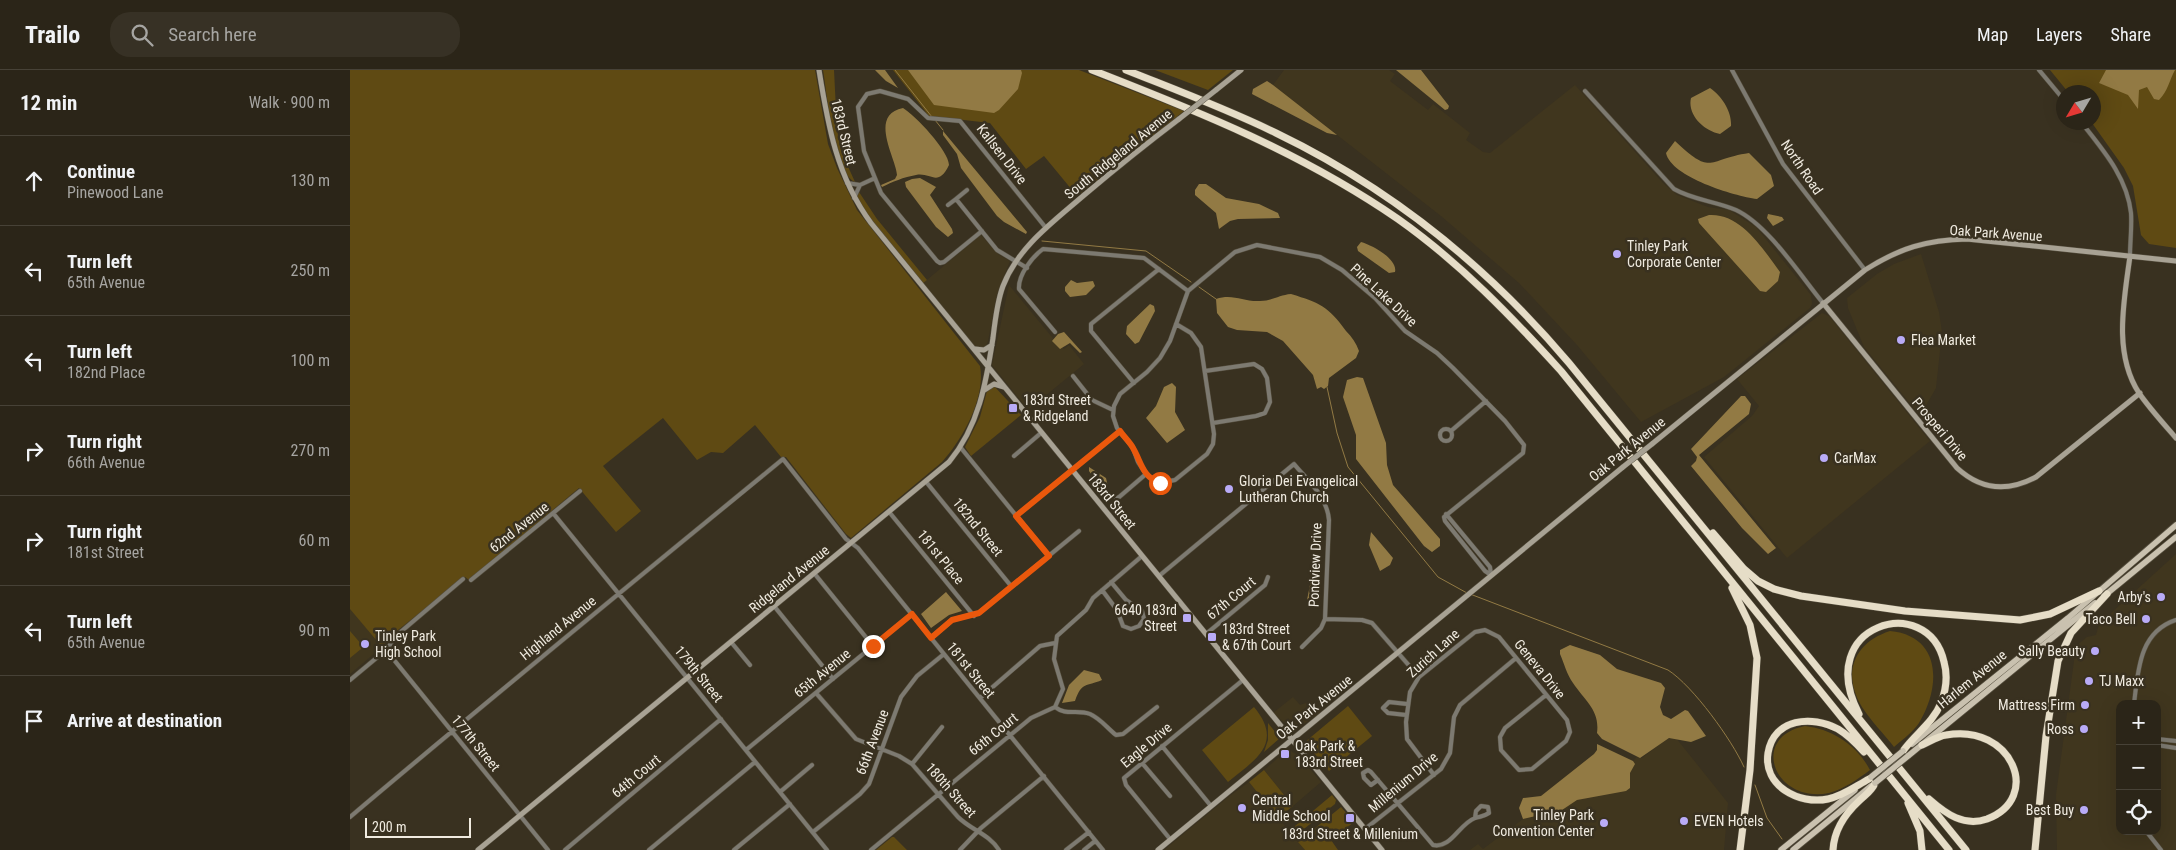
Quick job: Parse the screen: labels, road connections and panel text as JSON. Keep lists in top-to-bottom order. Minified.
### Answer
{"streets":{"main road":["Harlem Avenue"],"street":["183rd Street","Kallsen Drive","South Ridgeland Avenue","North Road","Oak Park Avenue","Pine Lake Drive","Prosperi Drive","62nd Avenue","182nd Street","181st Place","Pondview Drive","Ridgeland Avenue","67th Court","Highland Avenue","Zurich Lane","Geneva Drive","181st Street","65th Avenue","179th Street","66th Court","66th Avenue","177th Street","Eagle Drive","64th Court","Millenium Drive","180th Street"]},"crossings":[["183rd Street","Oak Park Avenue"],["183rd Street","Pondview Drive"],["183rd Street","Ridgeland Avenue"],["183rd Street","67th Court"],["183rd Street","Eagle Drive"],["183rd Street","Millenium Drive"],["Kallsen Drive","South Ridgeland Avenue"],["South Ridgeland Avenue","Ridgeland Avenue"],["North Road","Oak Park Avenue"],["Oak Park Avenue","Pine Lake Drive"],["Oak Park Avenue","Prosperi Drive"],["Oak Park Avenue","Eagle Drive"],["62nd Avenue","179th Street"],["182nd Street","Ridgeland Avenue"],["181st Place","Ridgeland Avenue"],["Ridgeland Avenue","181st Street"],["Ridgeland Avenue","179th Street"],["Ridgeland Avenue","177th Street"],["Highland Avenue","181st Street"],["Highland Avenue","179th Street"],["Highland Avenue","177th Street"],["Zurich Lane","Geneva Drive"],["Zurich Lane","Millenium Drive"],["Geneva Drive","Millenium Drive"],["181st Street","65th Avenue"],["181st Street","66th Court"],["181st Street","66th Avenue"],["65th Avenue","179th Street"],["65th Avenue","180th Street"],["179th Street","66th Avenue"],["179th Street","64th Court"],["66th Court","180th Street"],["66th Avenue","180th Street"]],"places":{"other":["Tinley Park Corporate Center","Flea Market","CarMax","Gloria Dei Evangelical Lutheran Church","Arby's","Taco Bell","Tinley Park High School","Sally Beauty","TJ Maxx","Mattress Firm","Ross","Central Middle School","Best Buy","EVEN Hotels","Tinley Park Convention Center"],"transit":["183rd Street & Ridgeland","6640 183rd Street","183rd Street & 67th Court","Oak Park & 183rd Street","183rd Street & Millenium"]},"scale_bar":"200 m","north":"bottom left","page":{"header":"Trailo","search":"Search here","nav":["Map","Layers","Share"],"heading":["12 min","Walk · 900 m"],"list":[["Continue","Pinewood Lane","130 m"],["Turn left","65th Avenue","250 m"],["Turn left","182nd Place","100 m"],["Turn right","66th Avenue","270 m"],["Turn right","181st Street","60 m"],["Turn left","65th Avenue","90 m"],"Arrive at destination"],"map_buttons":["+","−"],"scale":"200 m"}}
